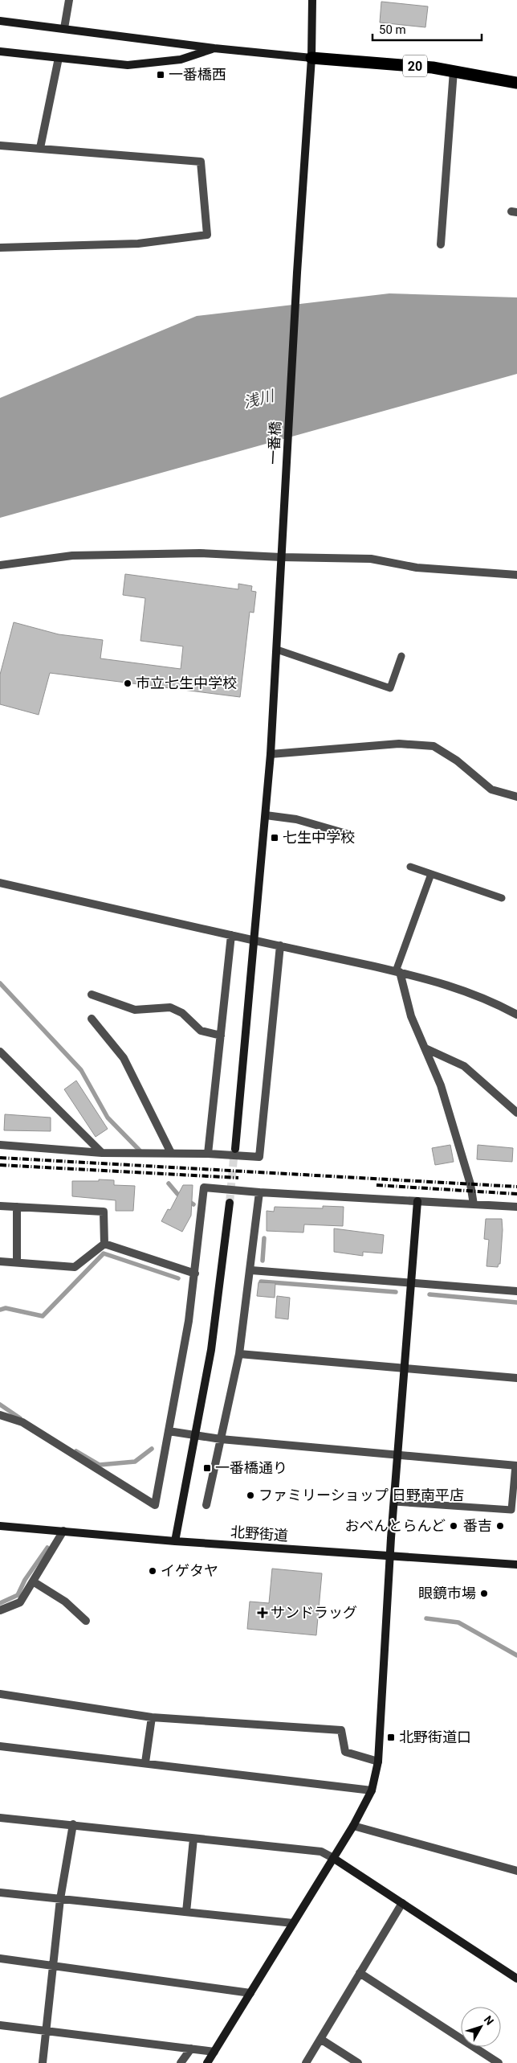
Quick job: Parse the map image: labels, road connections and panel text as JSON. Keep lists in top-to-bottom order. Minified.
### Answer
{"streets":{"highway":["20"],"street":["一番橋","北野街道"]},"crossings":[["20","一番橋"]],"water":["浅川"],"places":{"transit":["一番橋西","七生中学校","一番橋通り","北野街道口"],"other":["市立七生中学校","ファミリーショップ 日野南平店","おべんとらんど","番吉","イゲタヤ","眼鏡市場"],"health":["サンドラッグ"]},"scale_bar":"50 m","north":"top right"}
